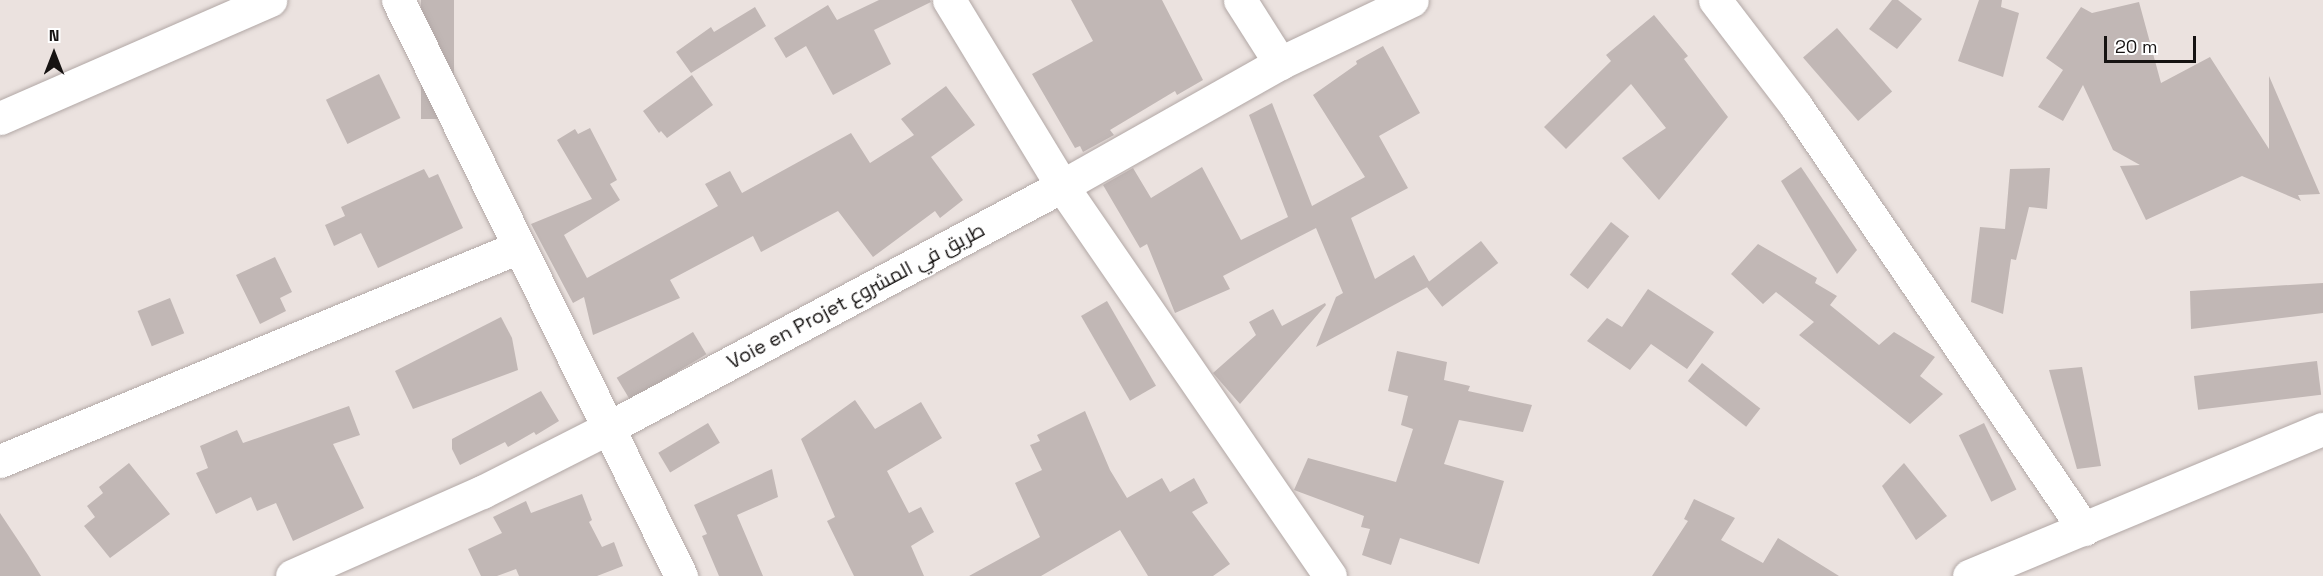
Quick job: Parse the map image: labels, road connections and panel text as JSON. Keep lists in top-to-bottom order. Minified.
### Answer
{"streets":{"street":["Voie en Projet طريق في المشروع"]},"scale_bar":"20 m","north":"top"}
